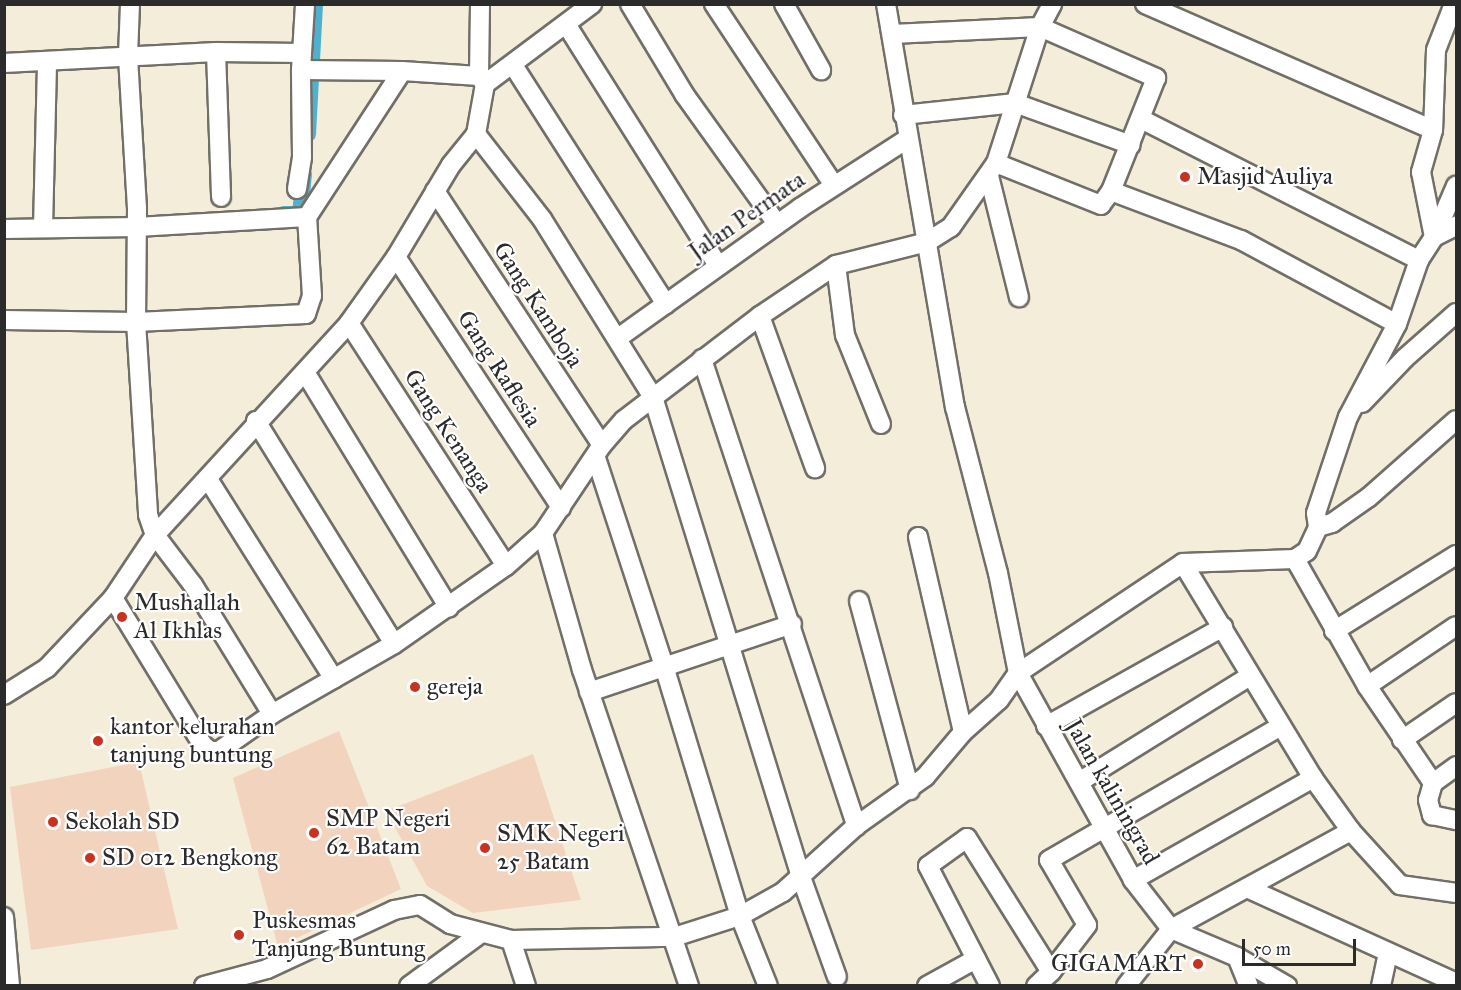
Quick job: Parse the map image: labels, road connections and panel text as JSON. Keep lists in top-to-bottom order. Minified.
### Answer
{"streets":{"street":["Jalan Permata","Gang Kamboja","Gang Raflesia","Gang Kenanga","Jalan kaliningrad"]},"crossings":[["Jalan Permata","Jalan kaliningrad"]],"places":["Masjid Auliya","Mushallah Al Ikhlas","gereja","kantor kelurahan tanjung buntung","Sekolah SD","SMP Negeri 62 Batam","SMK Negeri 25 Batam","SD 012 Bengkong","Puskesmas Tanjung Buntung","GIGAMART"],"scale_bar":"50 m"}
